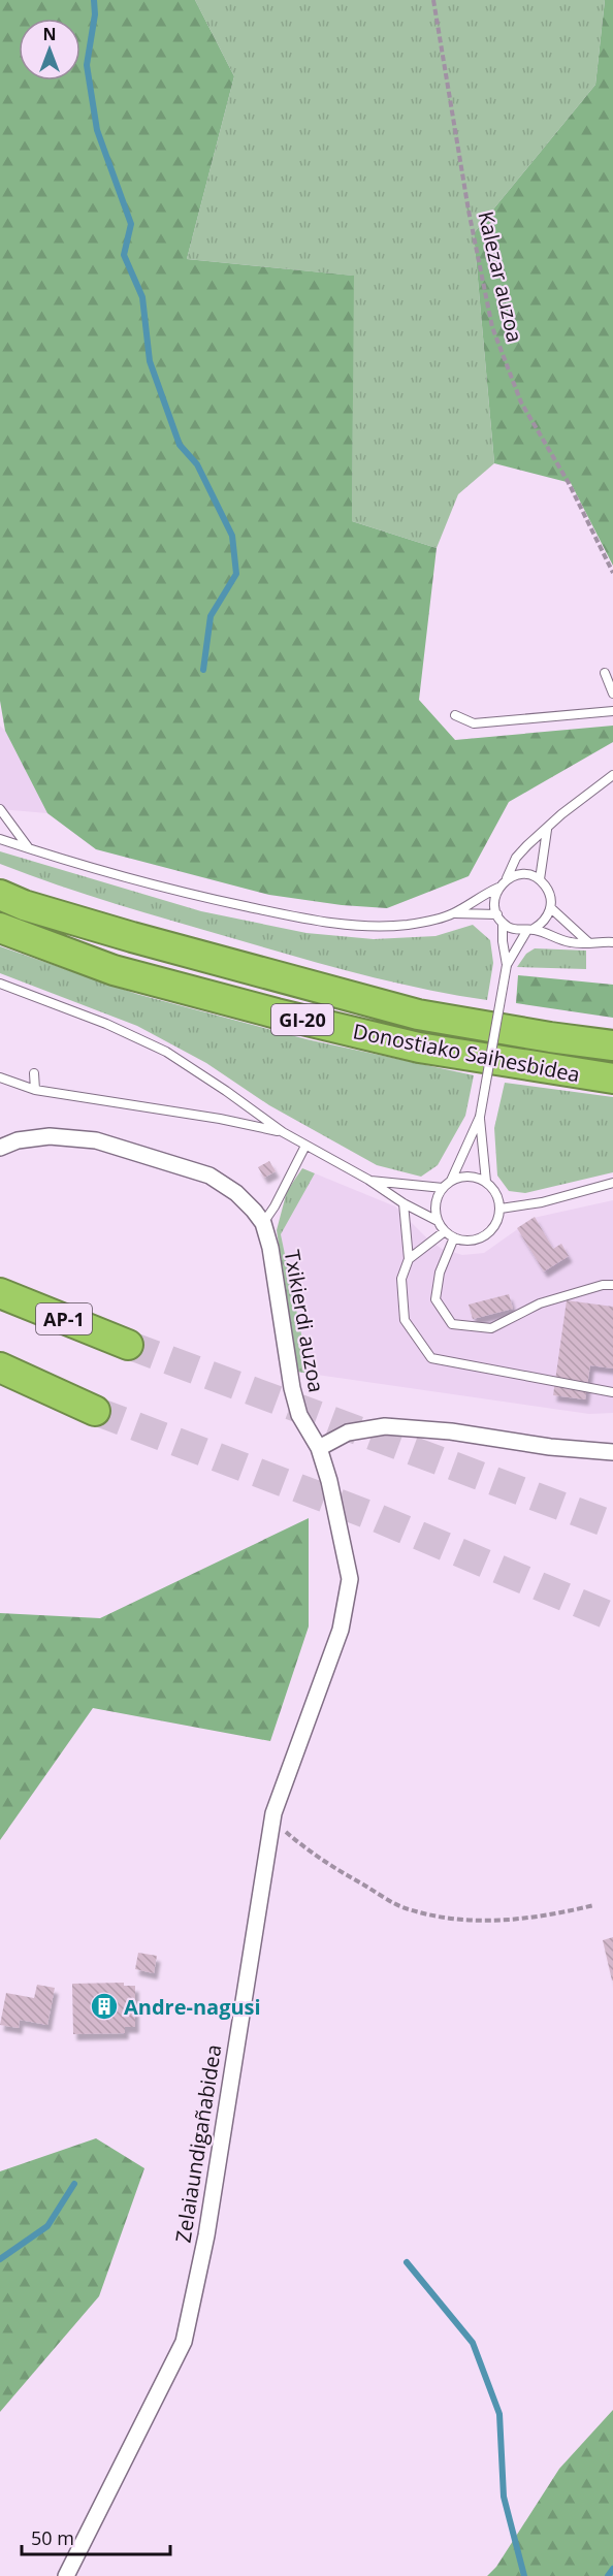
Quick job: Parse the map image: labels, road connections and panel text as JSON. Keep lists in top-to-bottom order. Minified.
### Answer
{"streets":{"highway":["GI-20","Donostiako Saihesbidea","AP-1"],"street":["Txikierdi auzoa","Zelaiaundigañabidea"],"path":["Kalezar auzoa"]},"crossings":[["Txikierdi auzoa","Zelaiaundigañabidea"]],"places":{"building":["Andre-nagusi"]},"scale_bar":"50 m","north":"top"}
